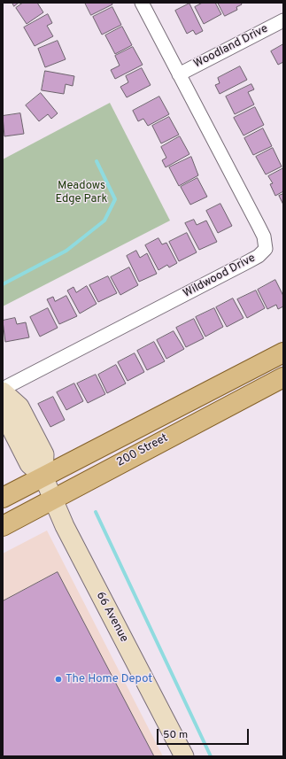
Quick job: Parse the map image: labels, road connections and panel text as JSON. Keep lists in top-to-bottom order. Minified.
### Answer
{"streets":{"main road":["200 Street"],"street":["Woodland Drive","Wildwood Drive","66 Avenue"]},"crossings":[["Woodland Drive","Wildwood Drive"],["200 Street","66 Avenue"]],"parks":["Meadows Edge Park"],"places":["The Home Depot"],"scale_bar":"50 m"}
